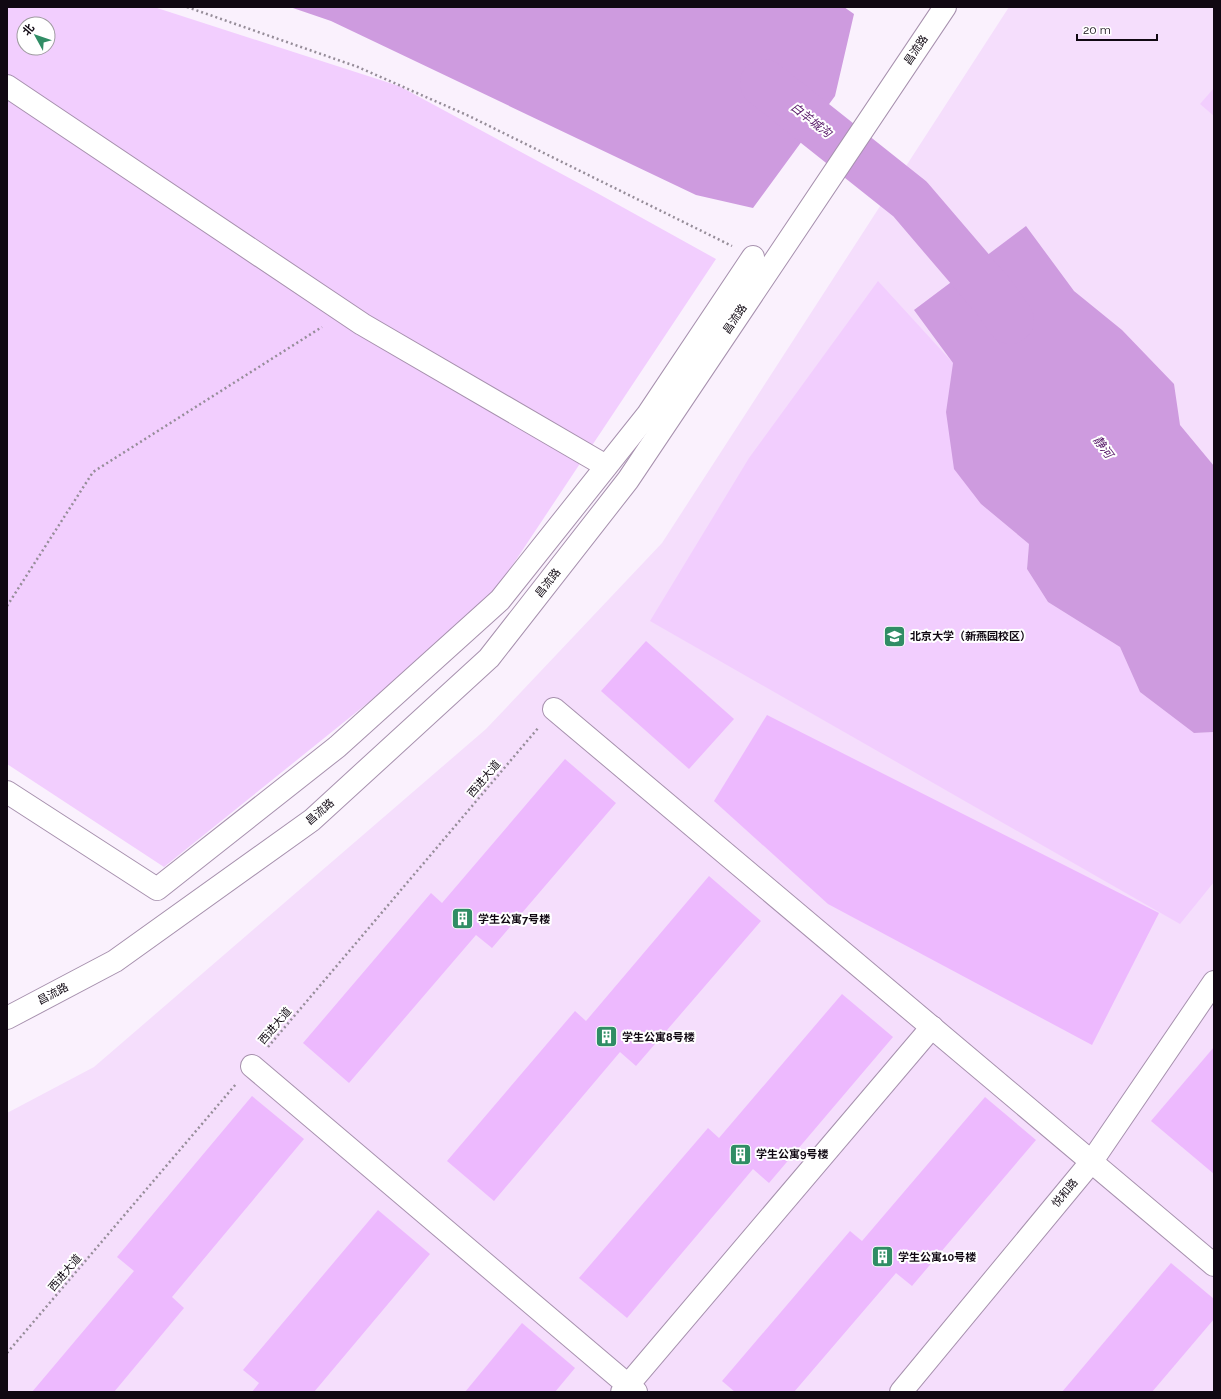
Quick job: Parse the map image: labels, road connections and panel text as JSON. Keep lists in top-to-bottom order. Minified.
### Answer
{"streets":{"street":["昌流路","悦和路"],"path":["西进大道"]},"water":["白羊城沟","静河"],"places":{"school or university":["北京大学（新燕园校区）"],"building":["学生公寓7号楼","学生公寓8号楼","学生公寓9号楼","学生公寓10号楼"]},"scale_bar":"20 m","north":"top left"}
